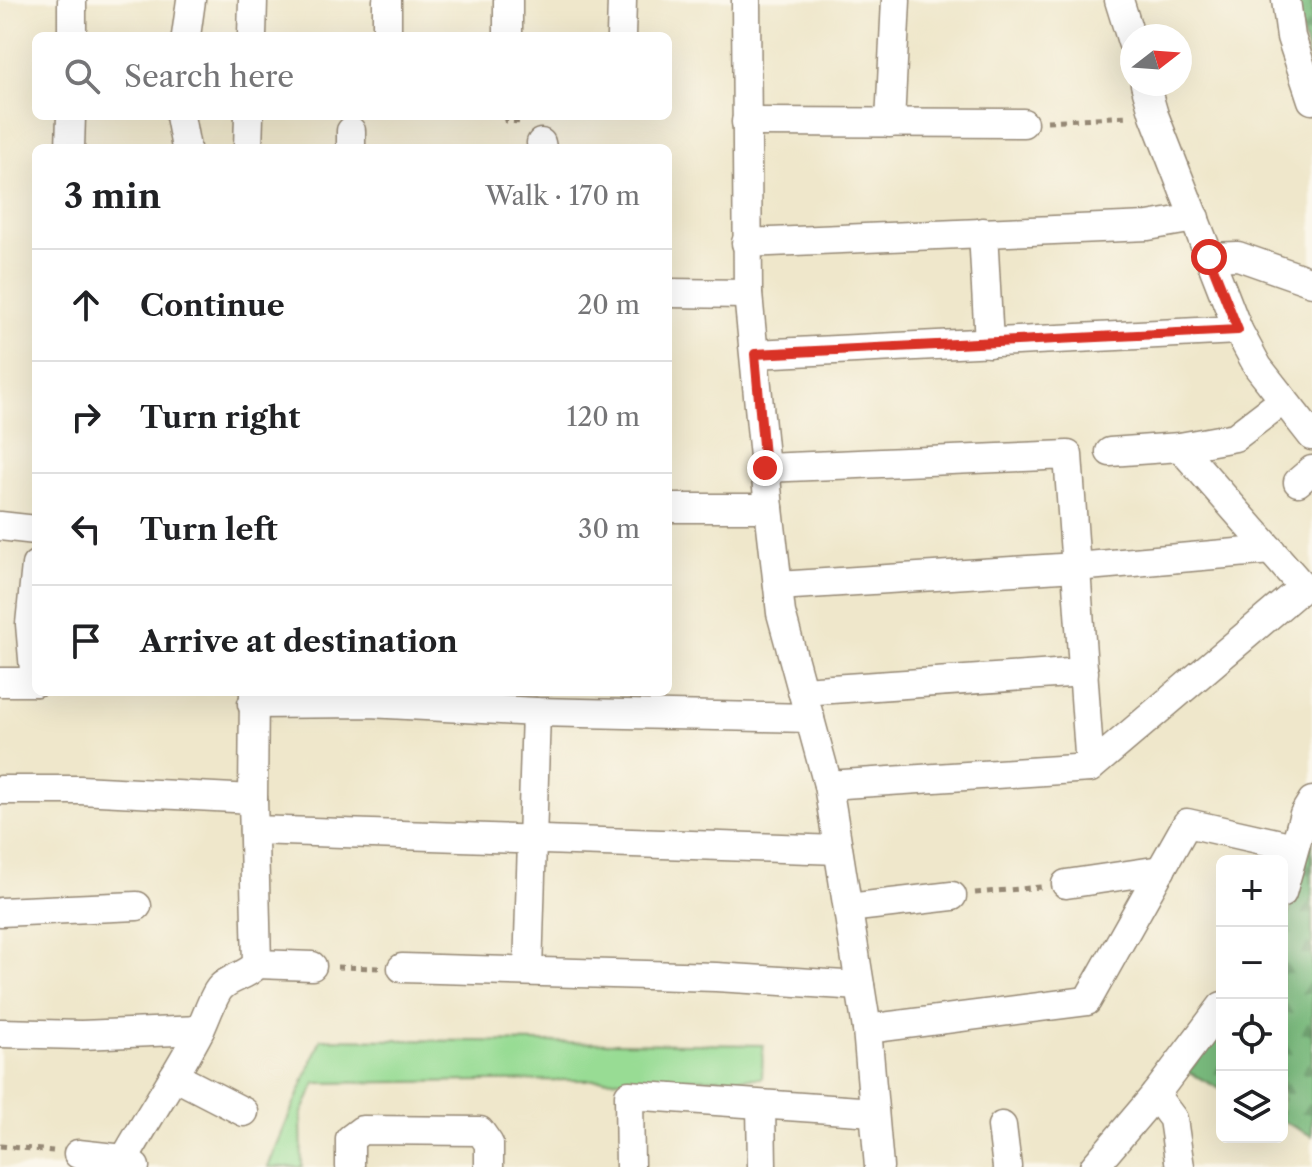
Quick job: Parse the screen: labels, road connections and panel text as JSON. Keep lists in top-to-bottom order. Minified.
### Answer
{"north":"right","page":{"search":"Search here","heading":["3 min","Walk · 170 m"],"list":[["Continue","20 m"],["Turn right","120 m"],["Turn left","30 m"],"Arrive at destination"],"map_buttons":["+","−"]}}
